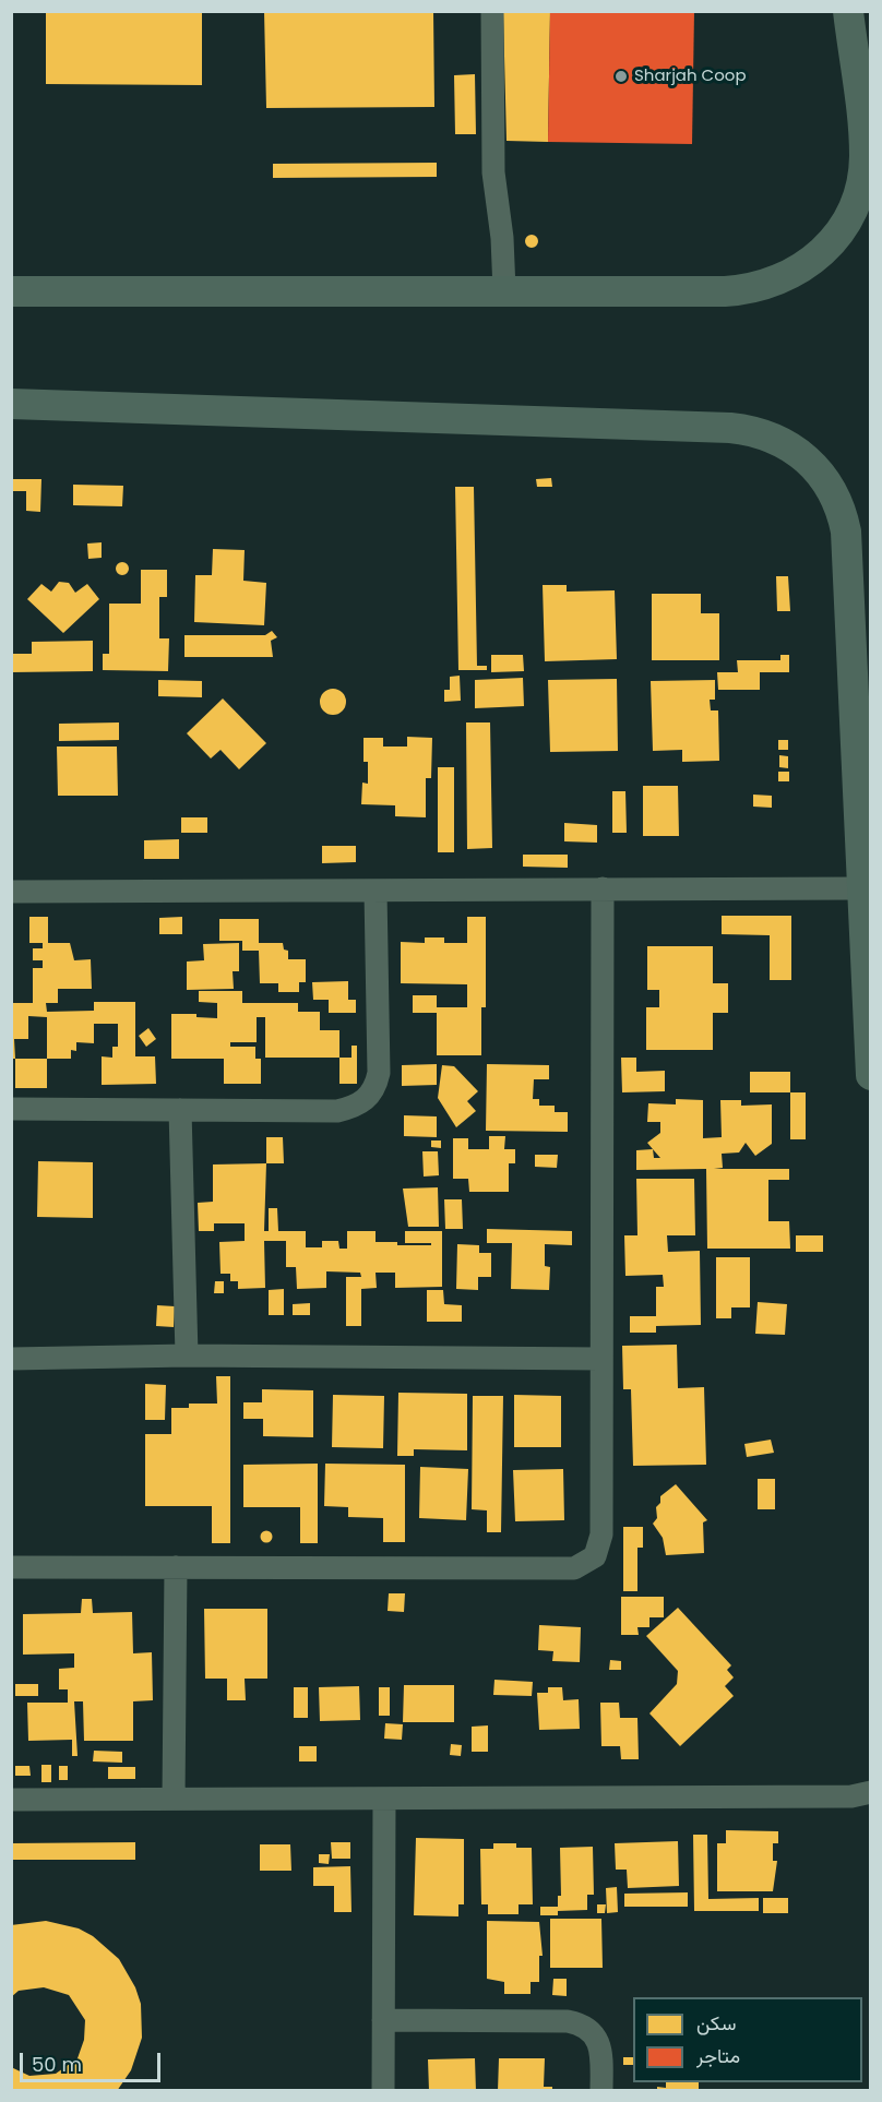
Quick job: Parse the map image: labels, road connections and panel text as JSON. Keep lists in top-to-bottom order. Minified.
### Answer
{"places":["Sharjah Coop"],"legend":["سكن","متاجر"],"scale_bar":"50 m"}
